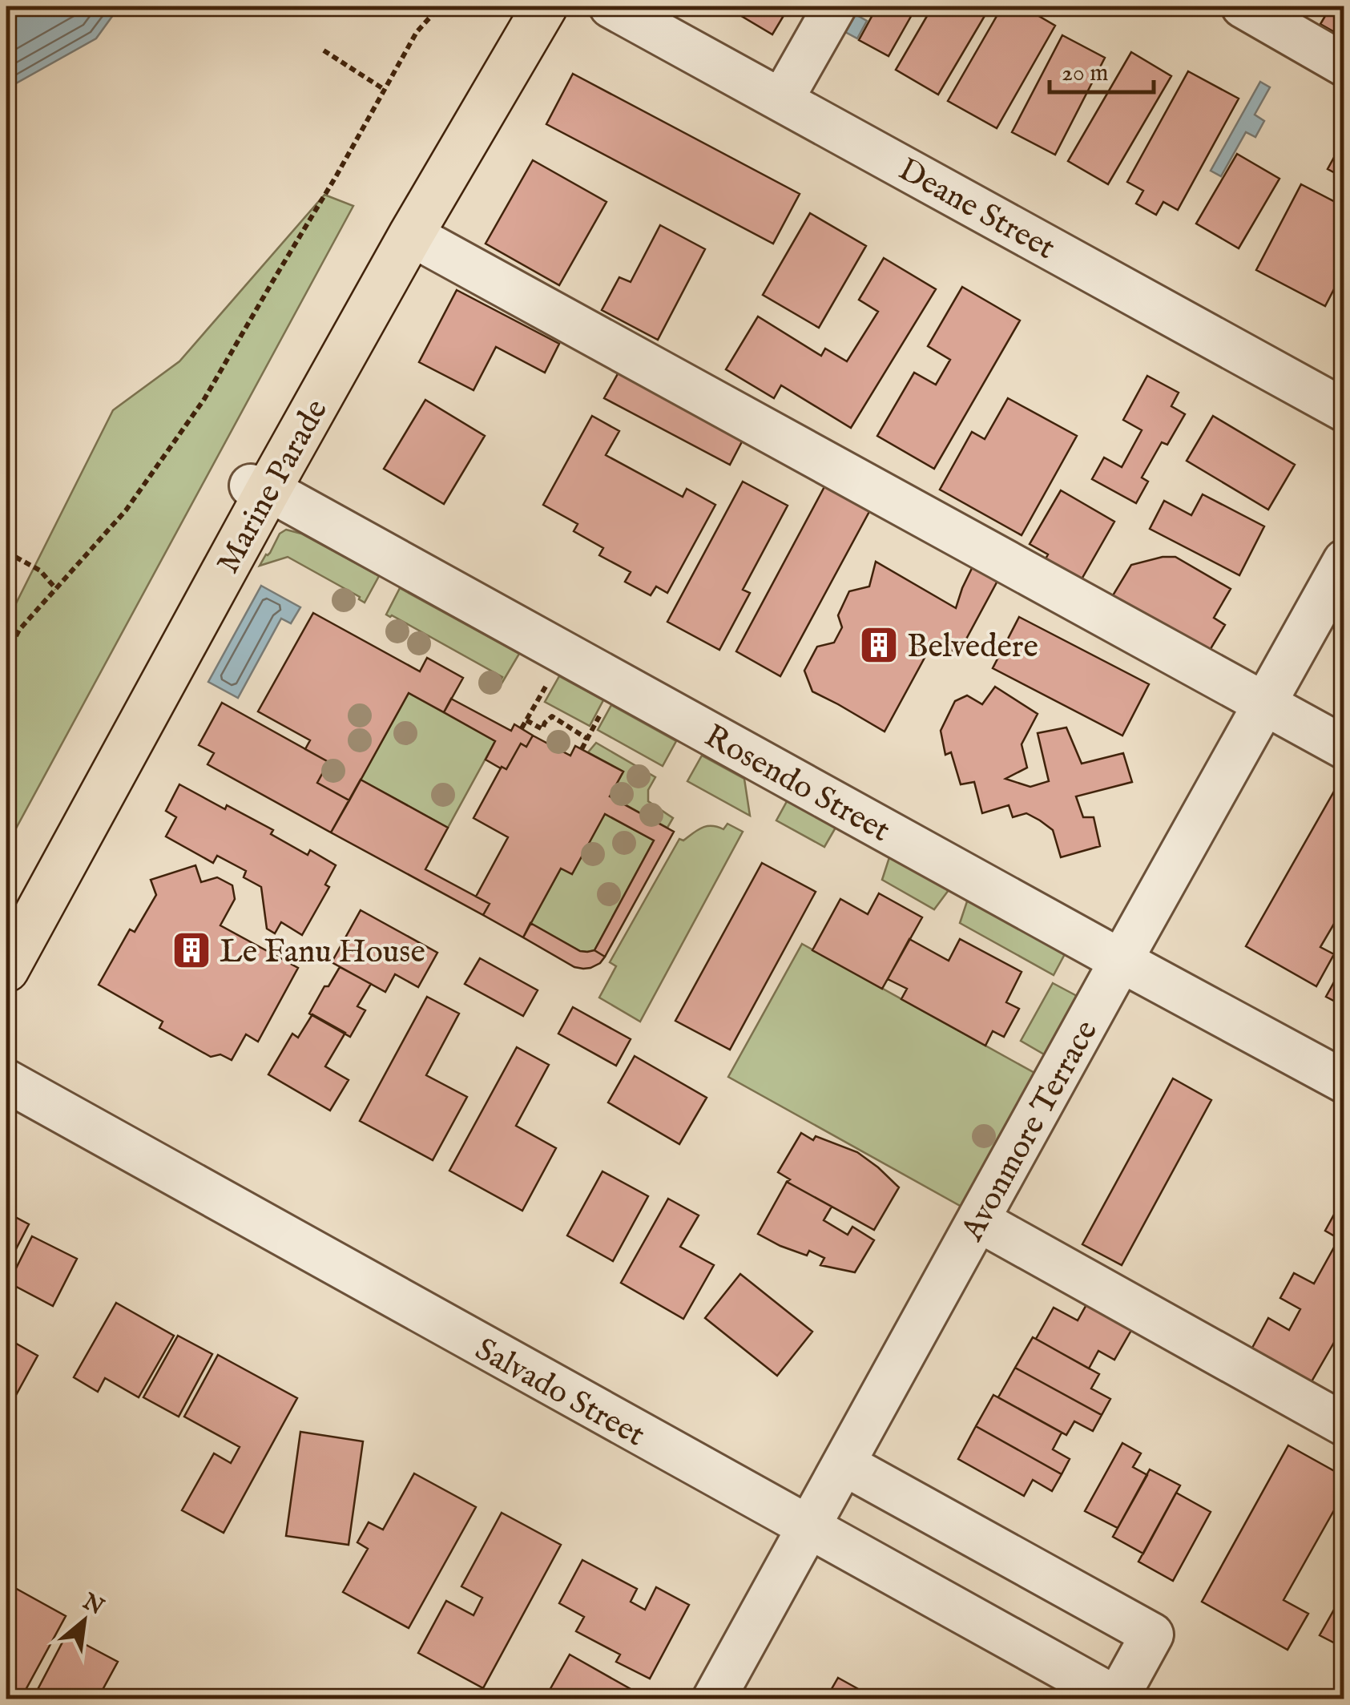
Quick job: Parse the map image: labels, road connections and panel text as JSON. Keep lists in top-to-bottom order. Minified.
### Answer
{"streets":{"main road":["Marine Parade"],"street":["Deane Street","Rosendo Street","Avonmore Terrace","Salvado Street"]},"crossings":[["Marine Parade","Rosendo Street"],["Rosendo Street","Avonmore Terrace"],["Avonmore Terrace","Salvado Street"]],"places":{"building":["Belvedere","Le Fanu House"]},"scale_bar":"20 m","north":"top right"}
